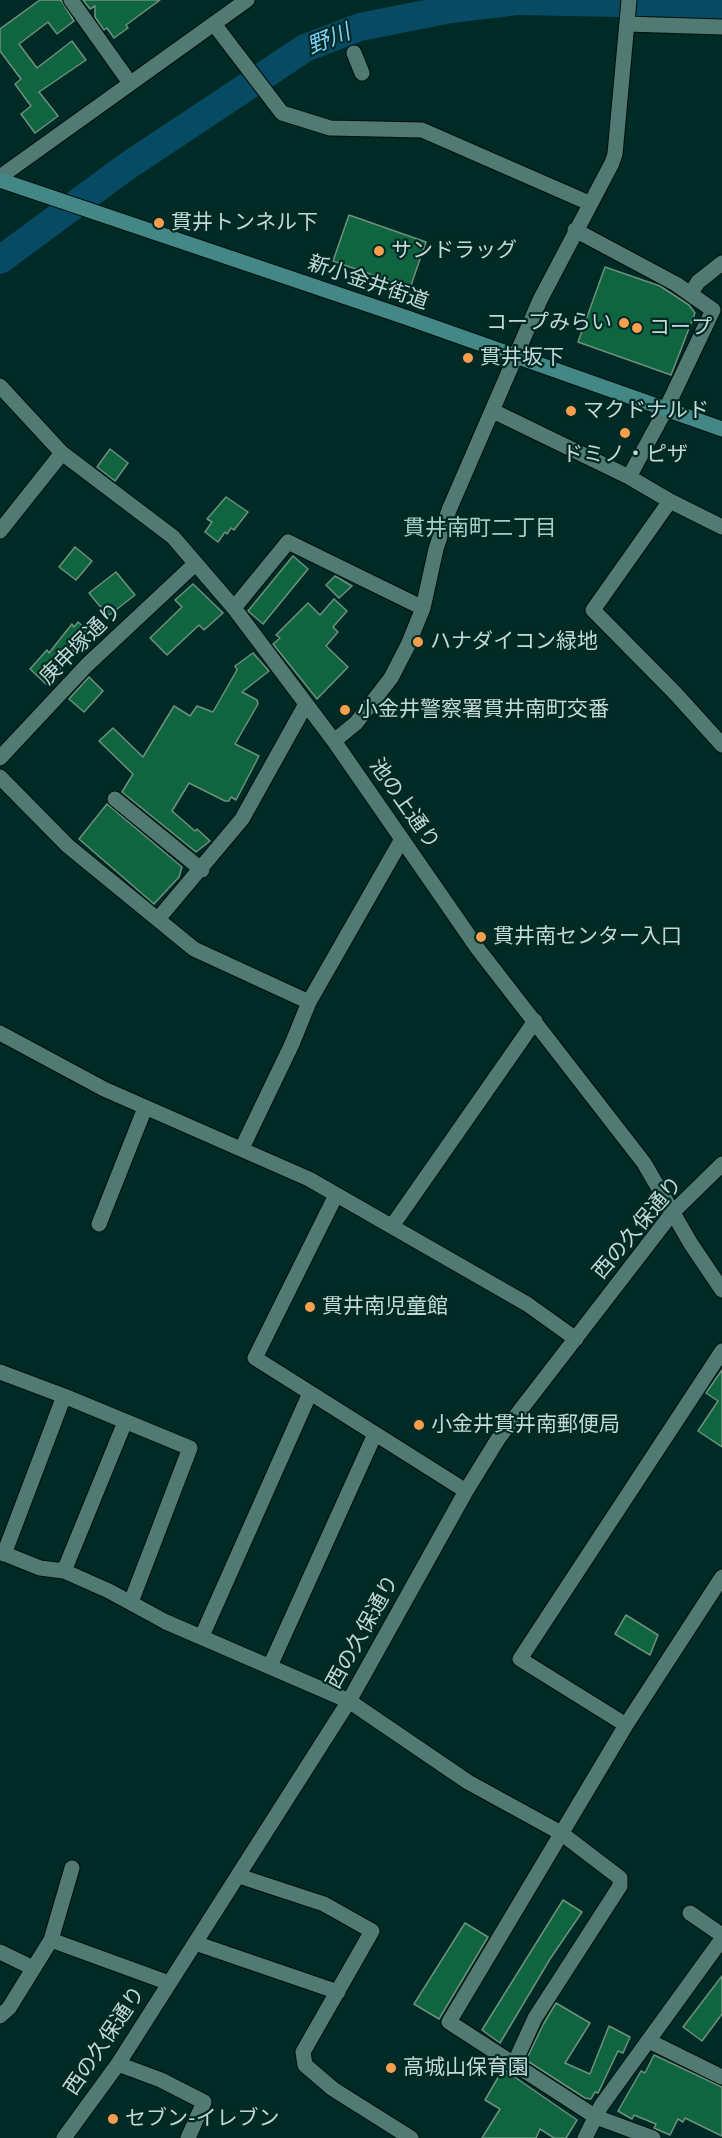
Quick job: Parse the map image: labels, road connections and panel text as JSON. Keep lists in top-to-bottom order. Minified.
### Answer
{"streets":{"main road":["新小金井街道"],"street":["庚申塚通り","池の上通り","西の久保通り"]},"crossings":[["庚申塚通り","池の上通り"],["池の上通り","西の久保通り"]],"districts":["貫井南町二丁目"],"water":["野川"],"places":["貫井トンネル下","サンドラッグ","コープみらい","コープ","貫井坂下","マクドナルド","ドミノ・ピザ","ハナダイコン緑地","小金井警察署貫井南町交番","貫井南センター入口","貫井南児童館","小金井貫井南郵便局","高城山保育園","セブン-イレブン"]}
